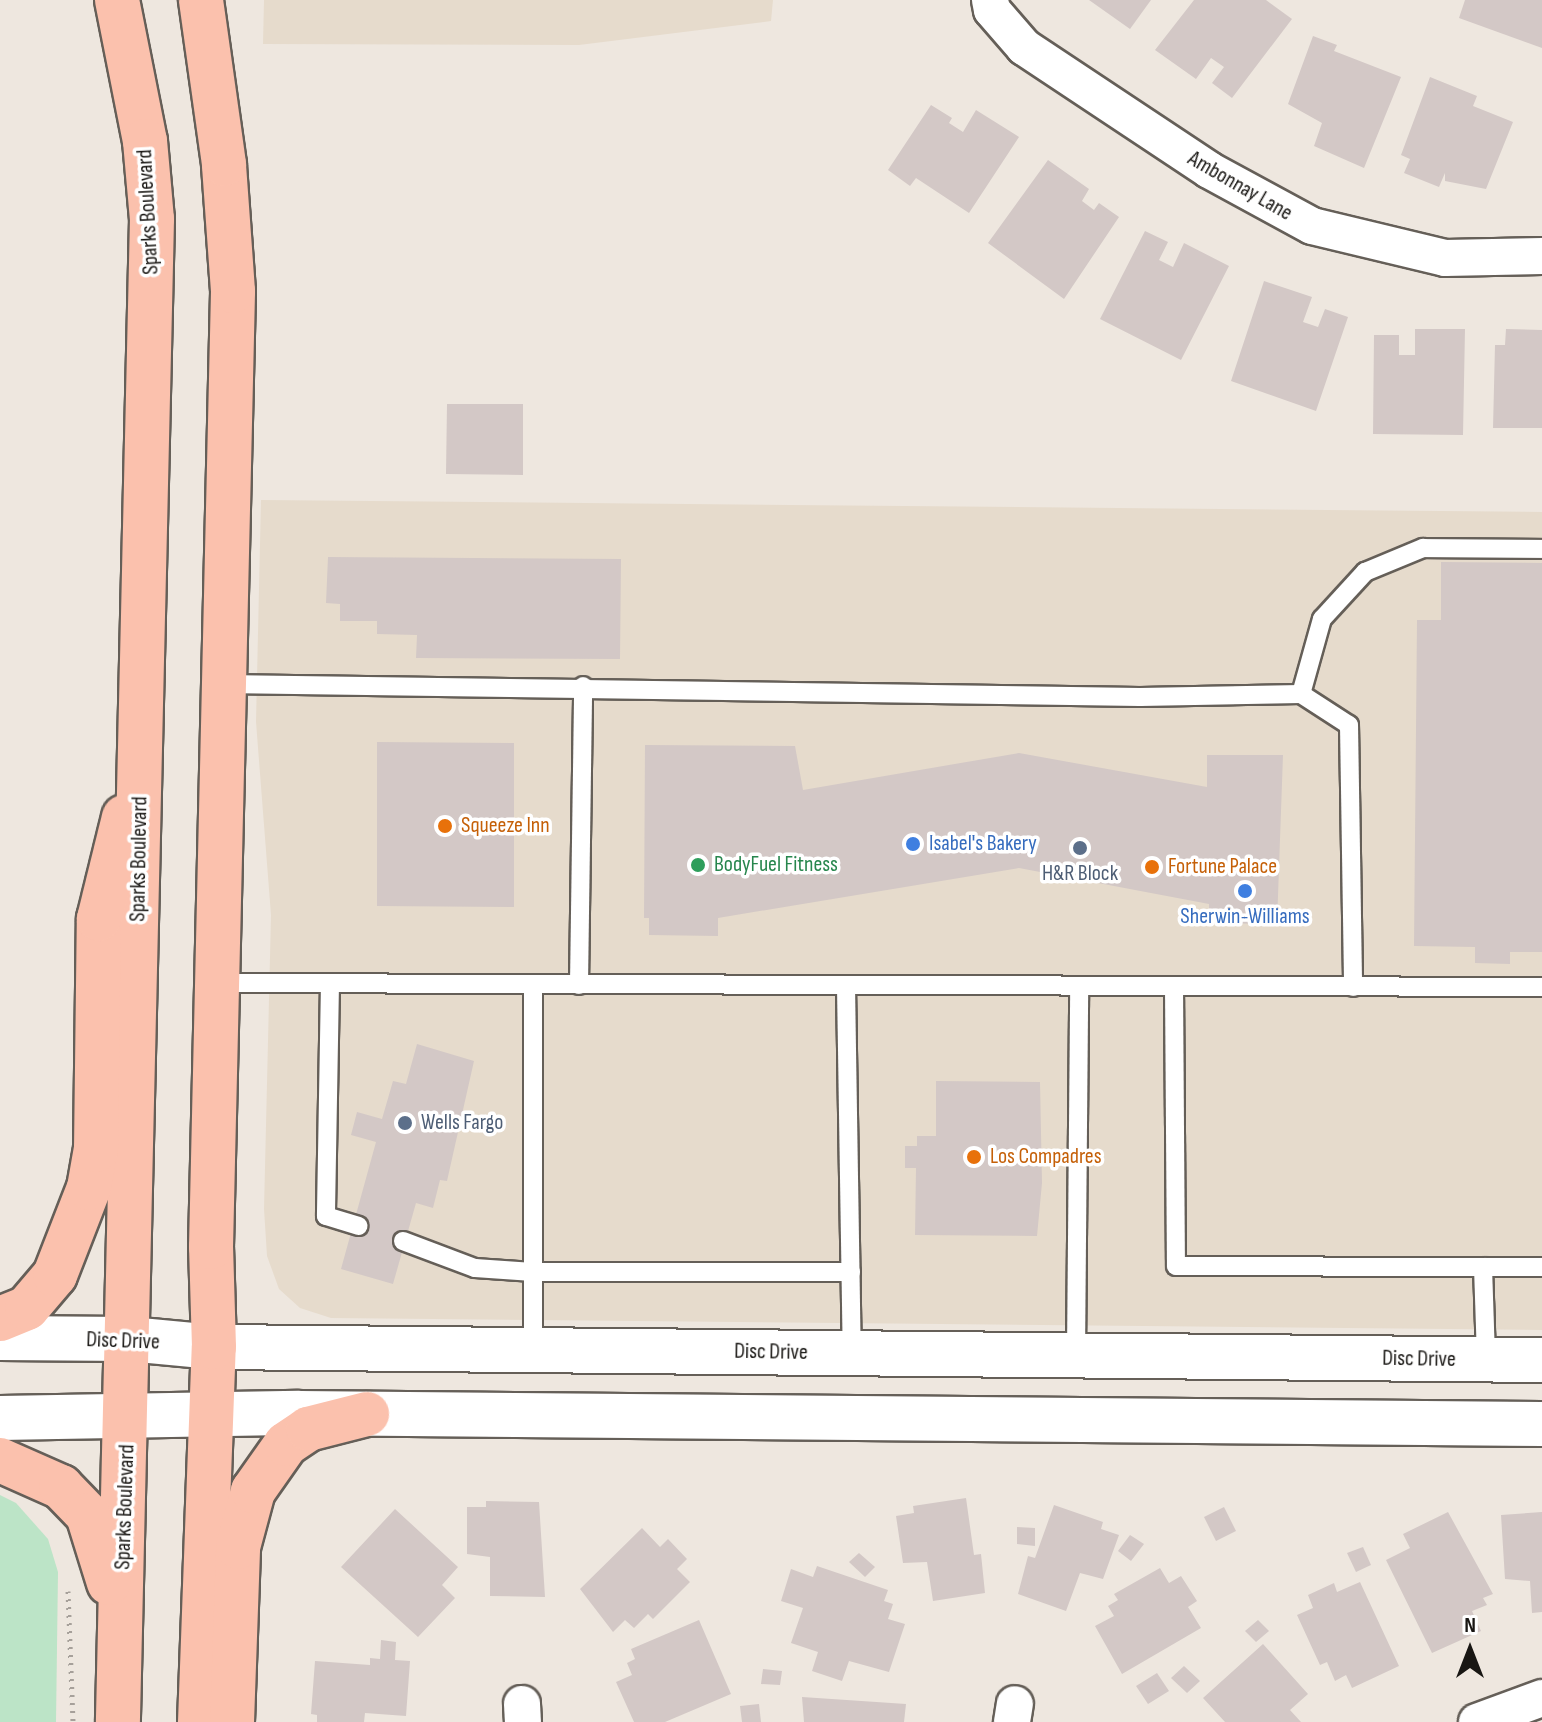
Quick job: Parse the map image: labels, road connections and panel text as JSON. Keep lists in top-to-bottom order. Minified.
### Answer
{"streets":{"main road":["Sparks Boulevard","Disc Drive"],"street":["Ambonnay Lane"]},"crossings":[["Sparks Boulevard","Disc Drive"]],"places":["Squeeze Inn","Isabel's Bakery","H&R Block","BodyFuel Fitness","Fortune Palace","Sherwin-Williams","Wells Fargo","Los Compadres"],"north":"top"}
